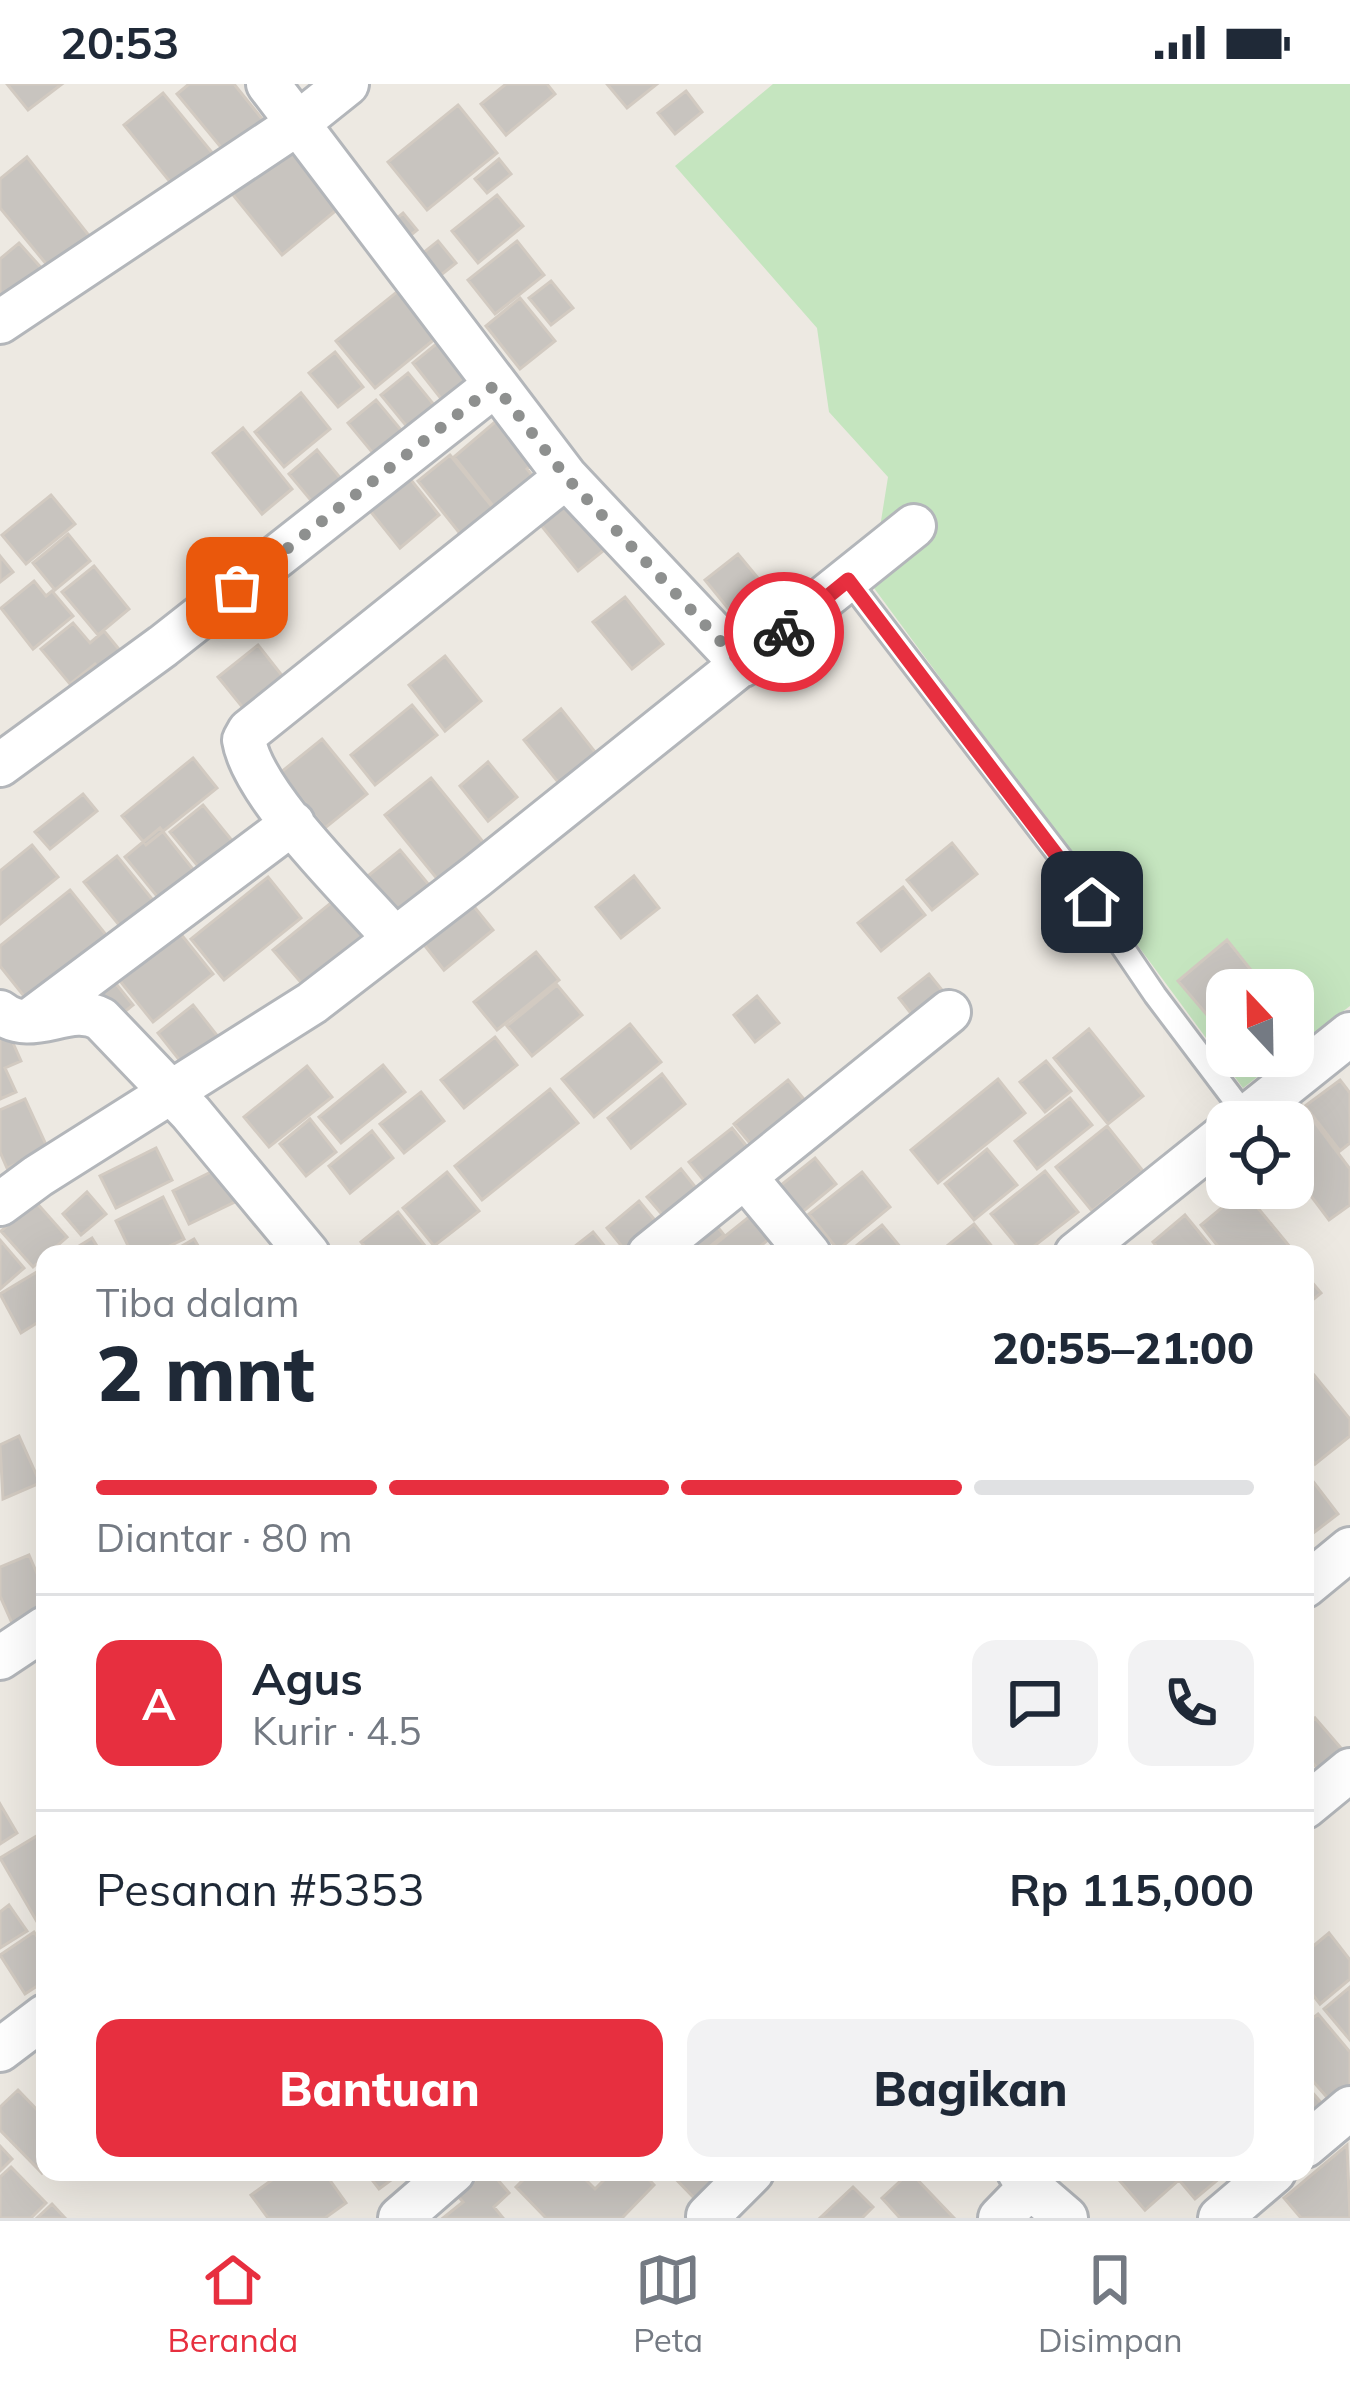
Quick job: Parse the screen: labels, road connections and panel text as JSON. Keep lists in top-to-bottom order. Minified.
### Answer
{"north":"top","page":{"status":"20:53","heading":["2 mnt","Tiba dalam","20:55–21:00"],"panel":["Agus","Kurir · 4.5","Pesanan #5353","Rp 115,000"],"bar":"Diantar · 80 m","round":"A","buttons":["Bantuan","Bagikan"],"tabs":["Beranda","Peta","Disimpan"]}}
